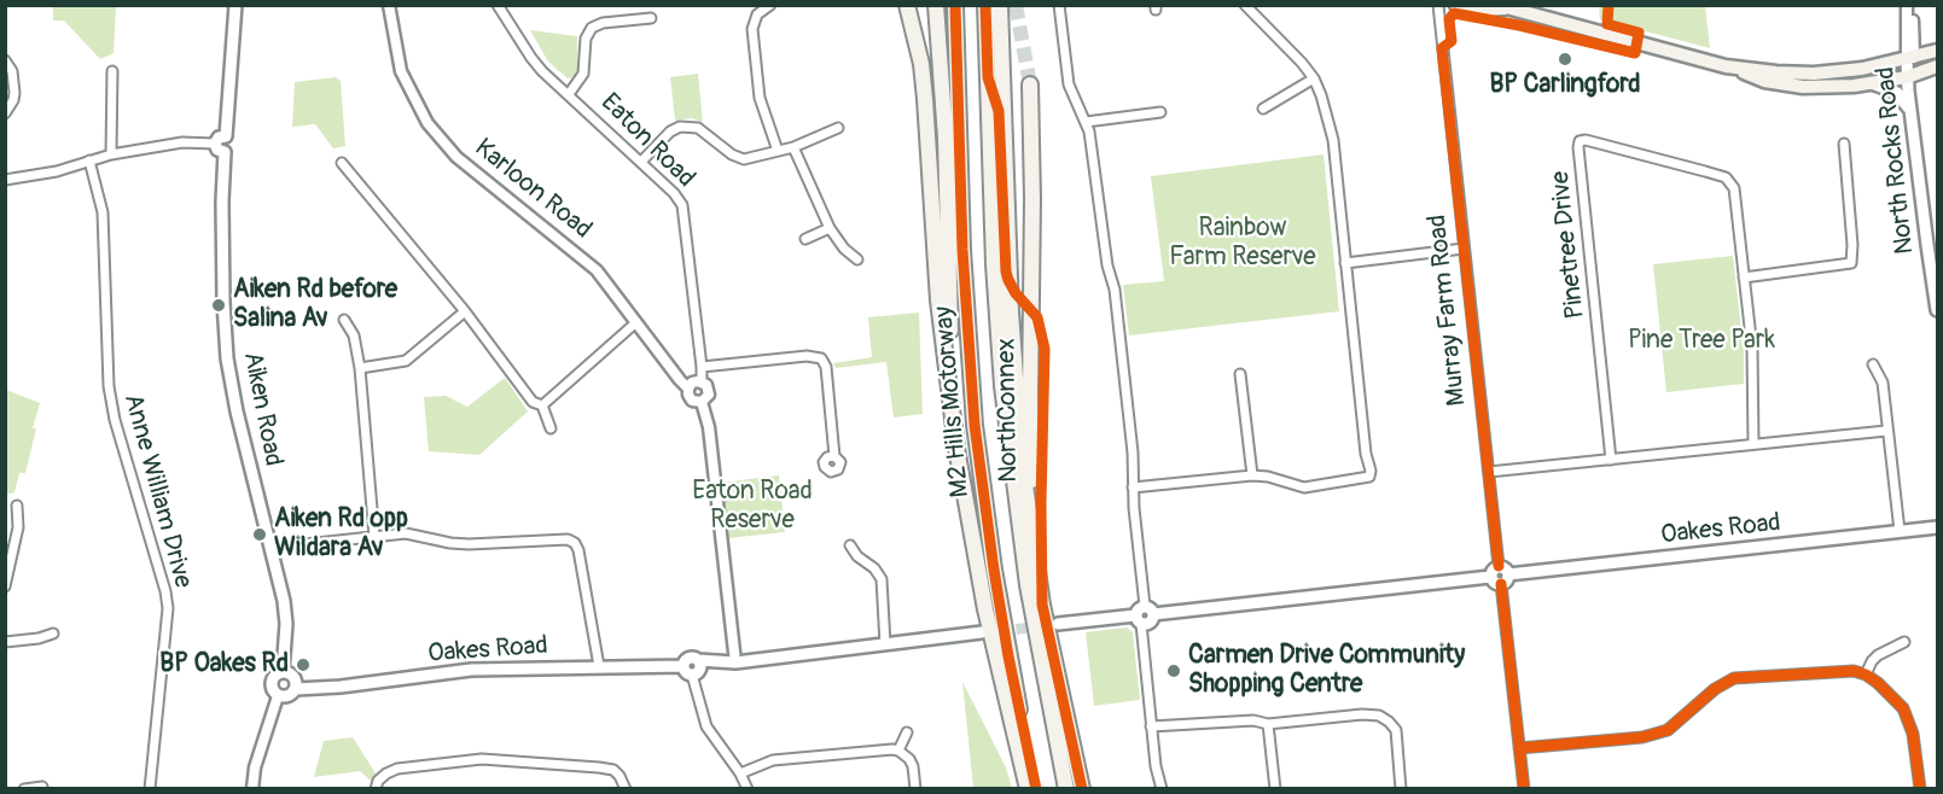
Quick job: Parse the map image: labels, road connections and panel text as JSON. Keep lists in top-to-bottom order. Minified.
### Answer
{"streets":{"highway":["M2 Hills Motorway","NorthConnex"],"main road":["North Rocks Road","Aiken Road","Oakes Road"],"street":["Eaton Road","Karloon Road","Pinetree Drive","Murray Farm Road","Anne William Drive"]},"crossings":[["Eaton Road","Karloon Road"],["Murray Farm Road","Oakes Road"],["Aiken Road","Oakes Road"]],"parks":["Rainbow Farm Reserve","Pine Tree Park","Eaton Road Reserve"],"places":["BP Carlingford","Aiken Rd before Salina Av","Aiken Rd opp Wildara Av","BP Oakes Rd","Carmen Drive Community Shopping Centre"]}
